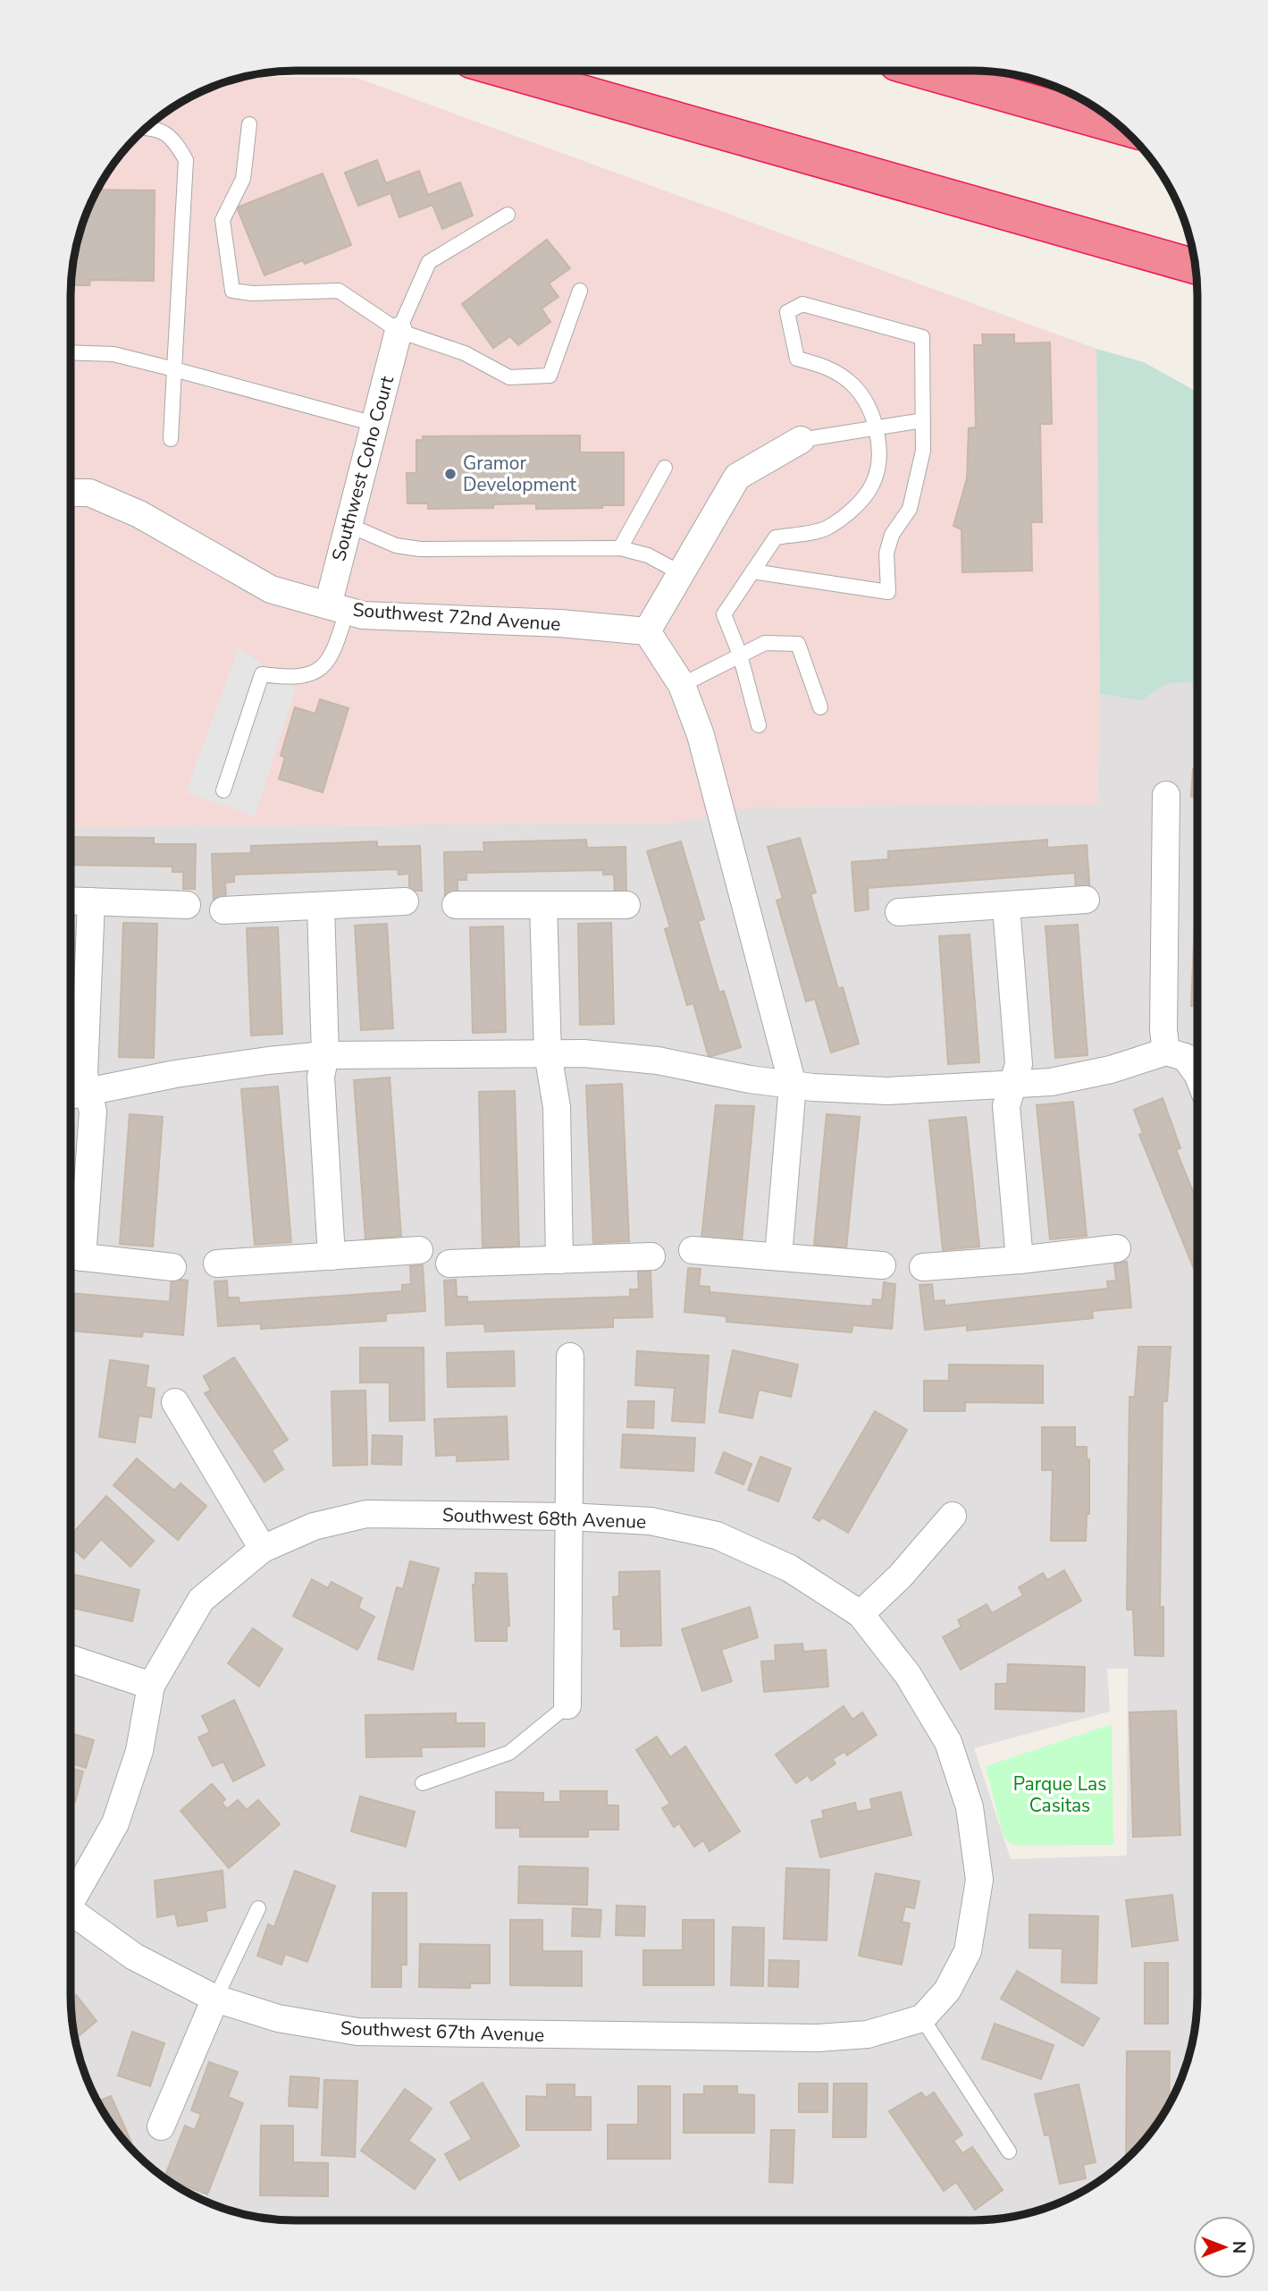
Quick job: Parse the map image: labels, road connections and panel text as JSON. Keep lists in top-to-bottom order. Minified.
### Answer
{"streets":{"street":["Southwest Coho Court","Southwest 72nd Avenue","Southwest 68th Avenue","Southwest 67th Avenue"]},"crossings":[["Southwest Coho Court","Southwest 72nd Avenue"],["Southwest 68th Avenue","Southwest 67th Avenue"]],"parks":["Parque Las Casitas"],"places":["Gramor Development"],"north":"right"}
